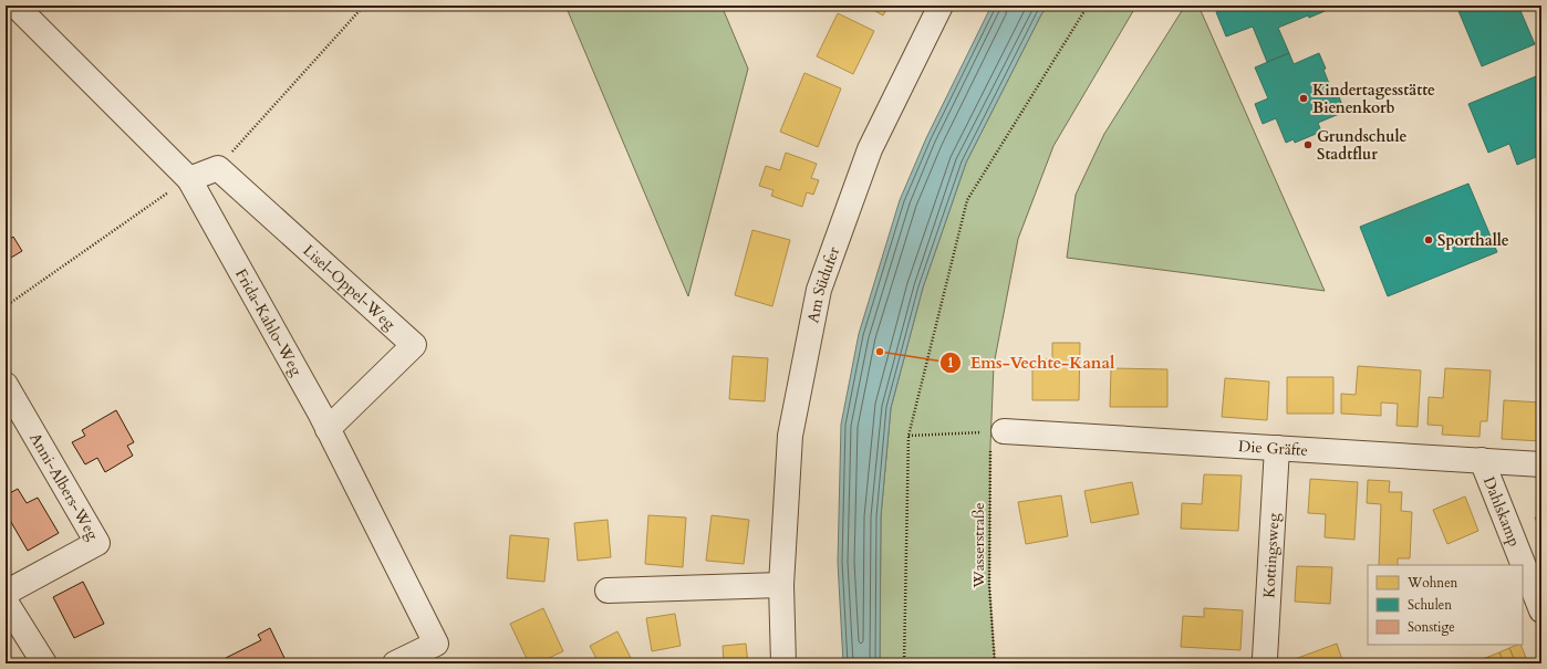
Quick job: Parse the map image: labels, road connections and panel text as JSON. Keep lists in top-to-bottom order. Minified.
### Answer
{"streets":{"street":["Am Südufer","Lisel-Oppel-Weg","Frida-Kahlo-Weg","Die Gräfte","Anni-Albers-Weg","Dahlskamp","Kottingsweg"],"path":["Wasserstraße"]},"crossings":[["Lisel-Oppel-Weg","Frida-Kahlo-Weg"],["Die Gräfte","Dahlskamp"],["Die Gräfte","Wasserstraße"],["Die Gräfte","Kottingsweg"]],"places":["Kindertagesstätte Bienenkorb","Grundschule Stadtflur","Sporthalle","Ems-Vechte-Kanal"],"legend":["Wohnen","Schulen","Sonstige"]}
